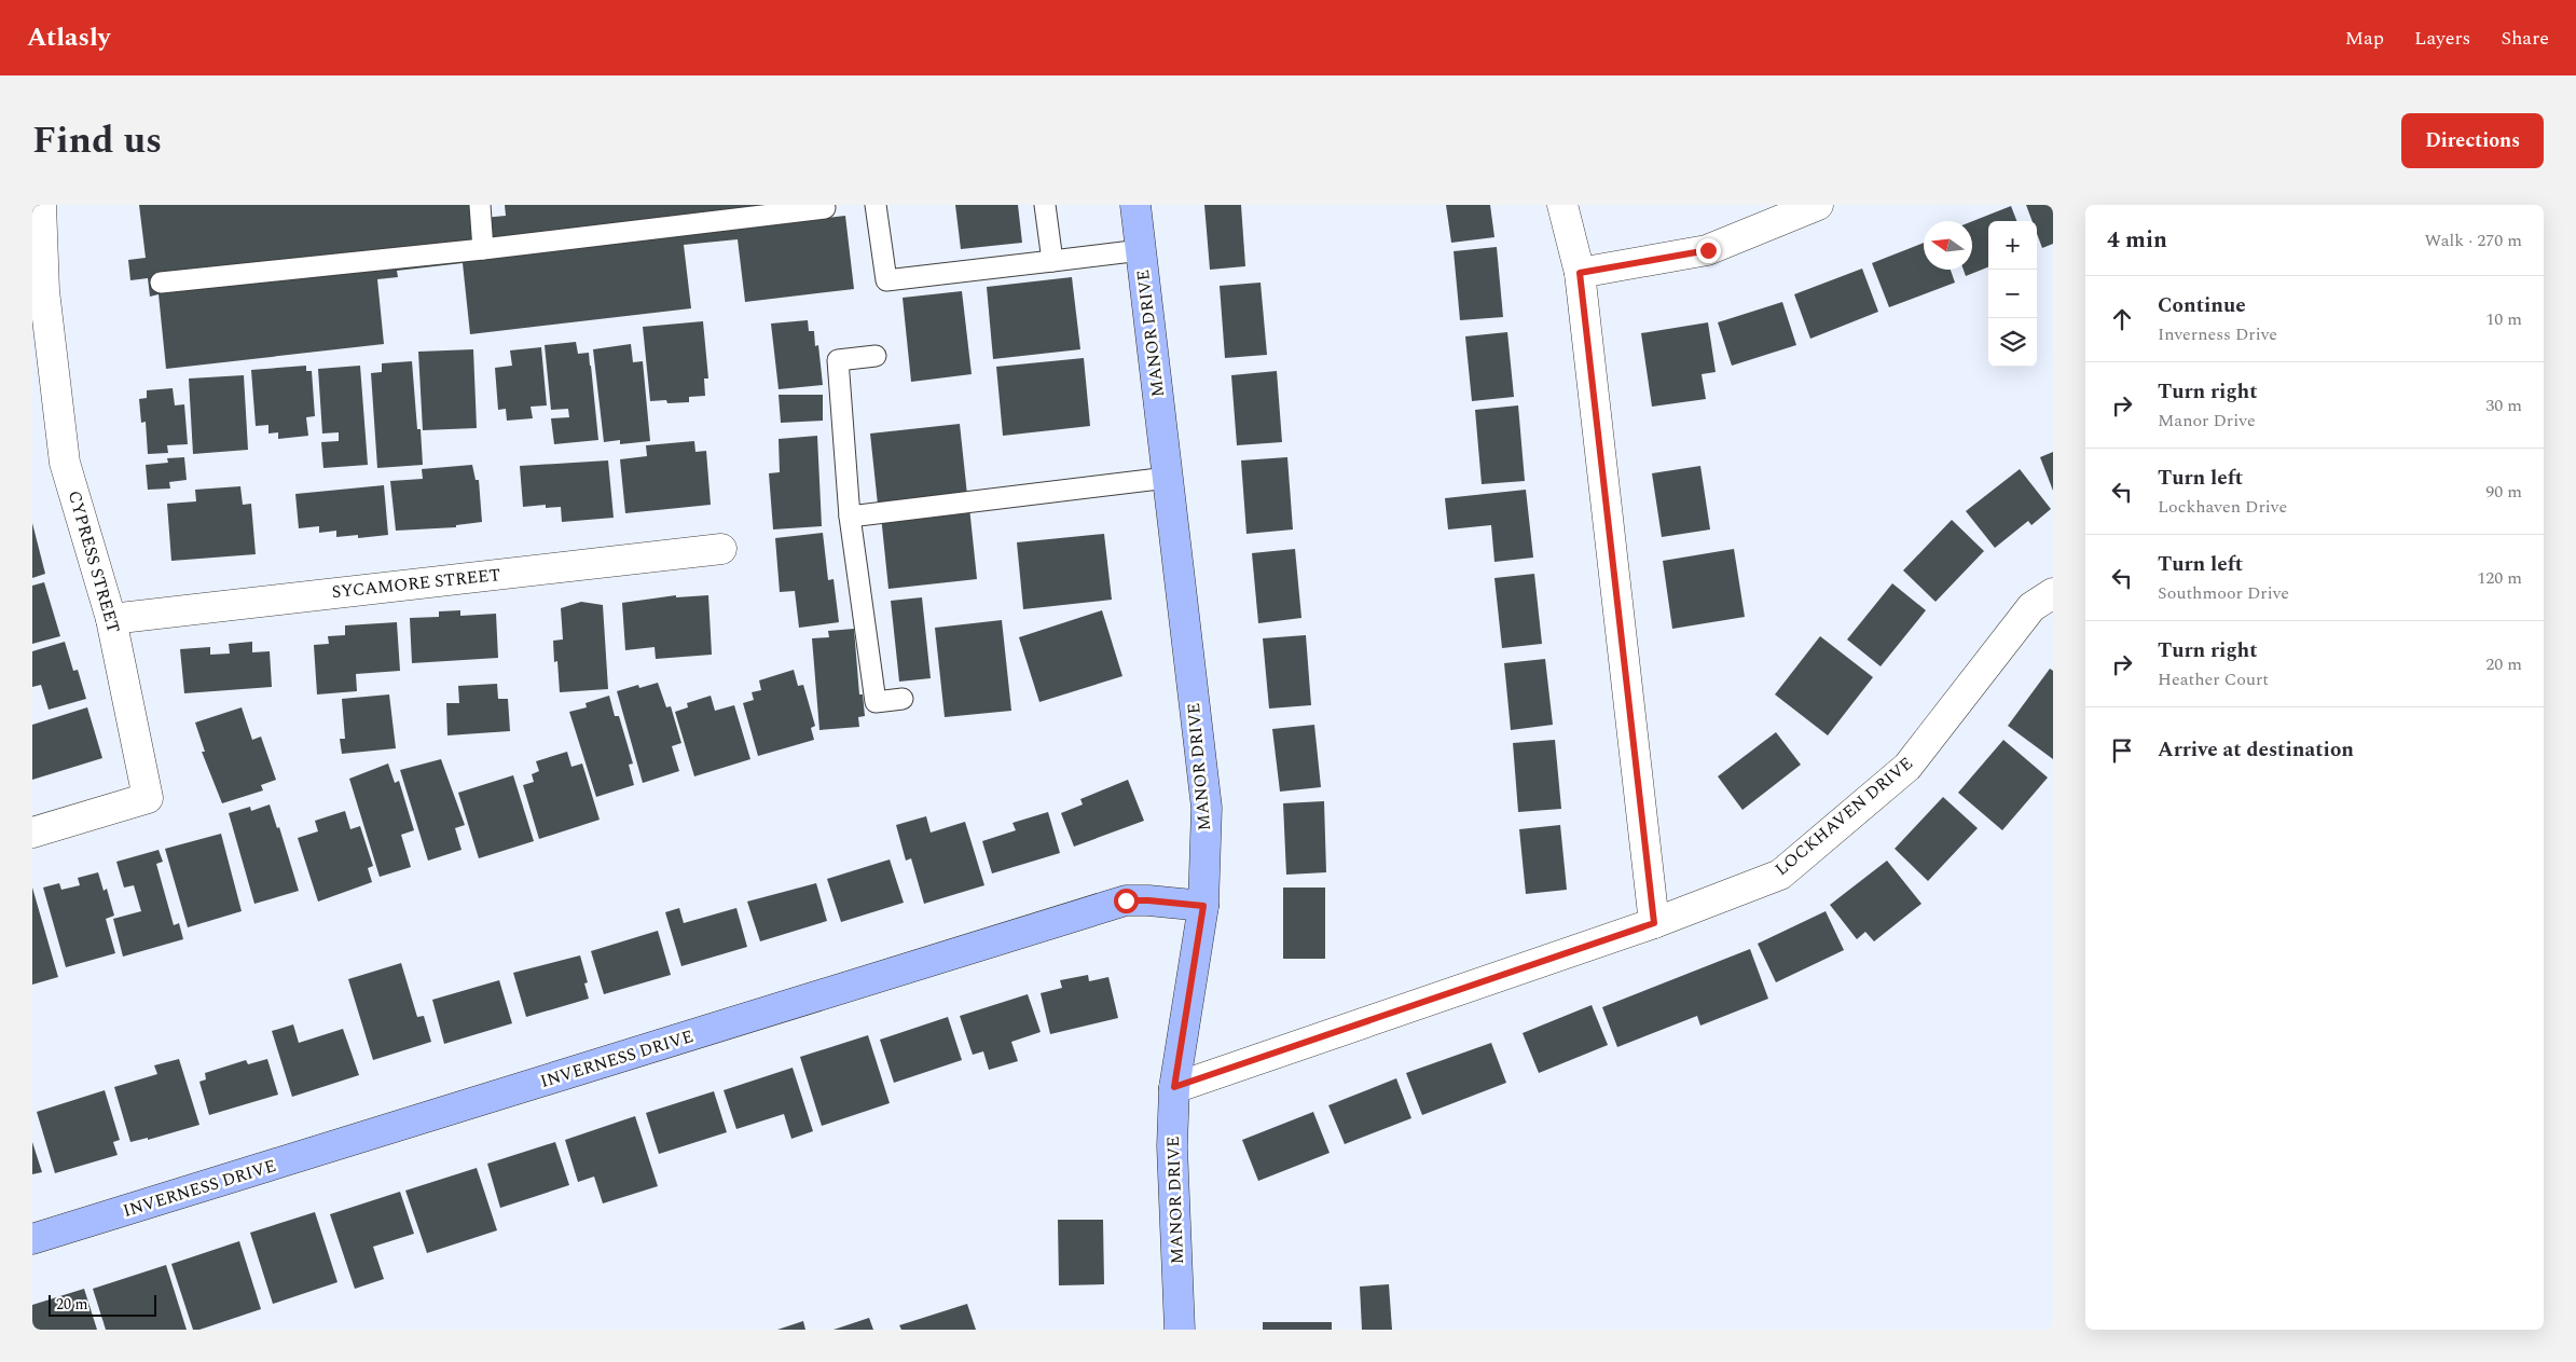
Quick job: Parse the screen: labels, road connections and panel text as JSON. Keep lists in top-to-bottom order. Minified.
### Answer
{"streets":{"street":["MANOR DRIVE","CYPRESS STREET","SYCAMORE STREET","LOCKHAVEN DRIVE","INVERNESS DRIVE"]},"crossings":[["MANOR DRIVE","LOCKHAVEN DRIVE"],["MANOR DRIVE","INVERNESS DRIVE"],["CYPRESS STREET","SYCAMORE STREET"]],"scale_bar":"20 m","north":"left","page":{"header":"Atlasly","nav":["Map","Layers","Share"],"title":"Find us","buttons":"Directions","heading":["4 min","Walk · 270 m"],"map_buttons":["+","−"],"list":[["Continue","Inverness Drive","10 m"],["Turn right","Manor Drive","30 m"],["Turn left","Lockhaven Drive","90 m"],["Turn left","Southmoor Drive","120 m"],["Turn right","Heather Court","20 m"],"Arrive at destination"],"scale":"20 m"}}
